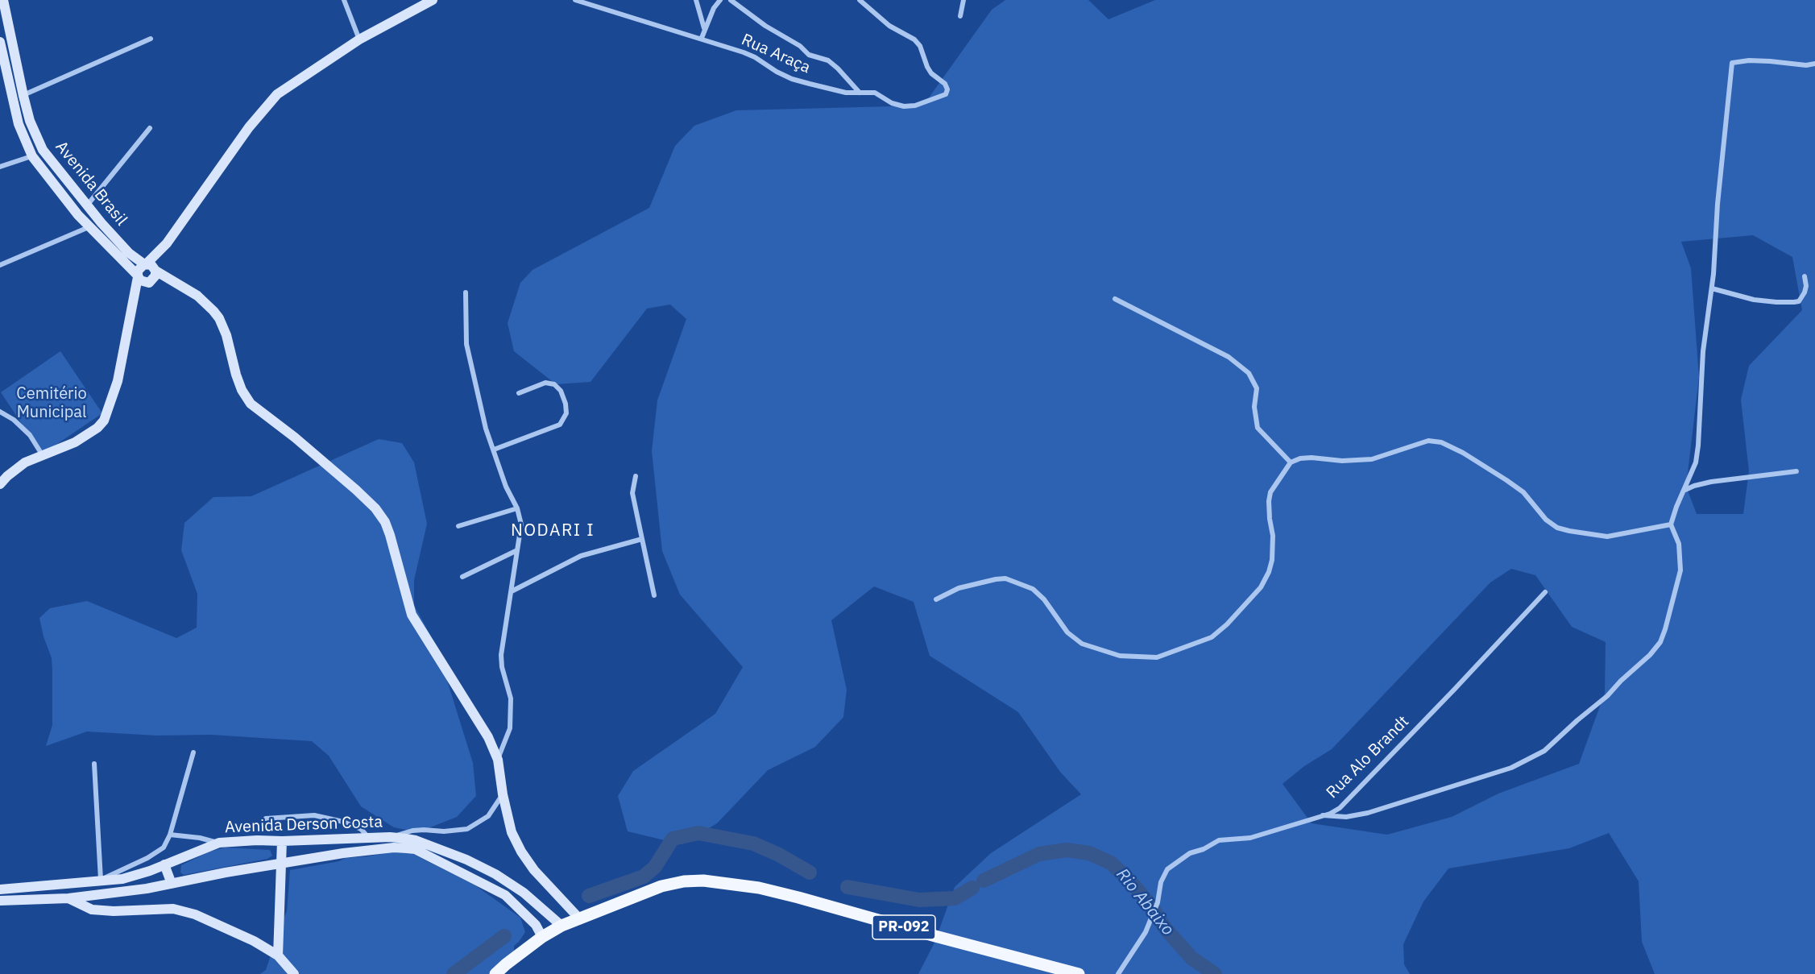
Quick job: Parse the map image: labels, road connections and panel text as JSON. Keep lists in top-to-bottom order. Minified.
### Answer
{"streets":{"main road":["PR-092"],"street":["Rua Araça","Avenida Brasil","Rua Alo Brandt","Avenida Derson Costa"]},"crossings":[["Avenida Derson Costa","PR-092"]],"districts":["NODARI I"],"water":["Rio Abaixo"],"parks":["Cemitério Municipal"]}
